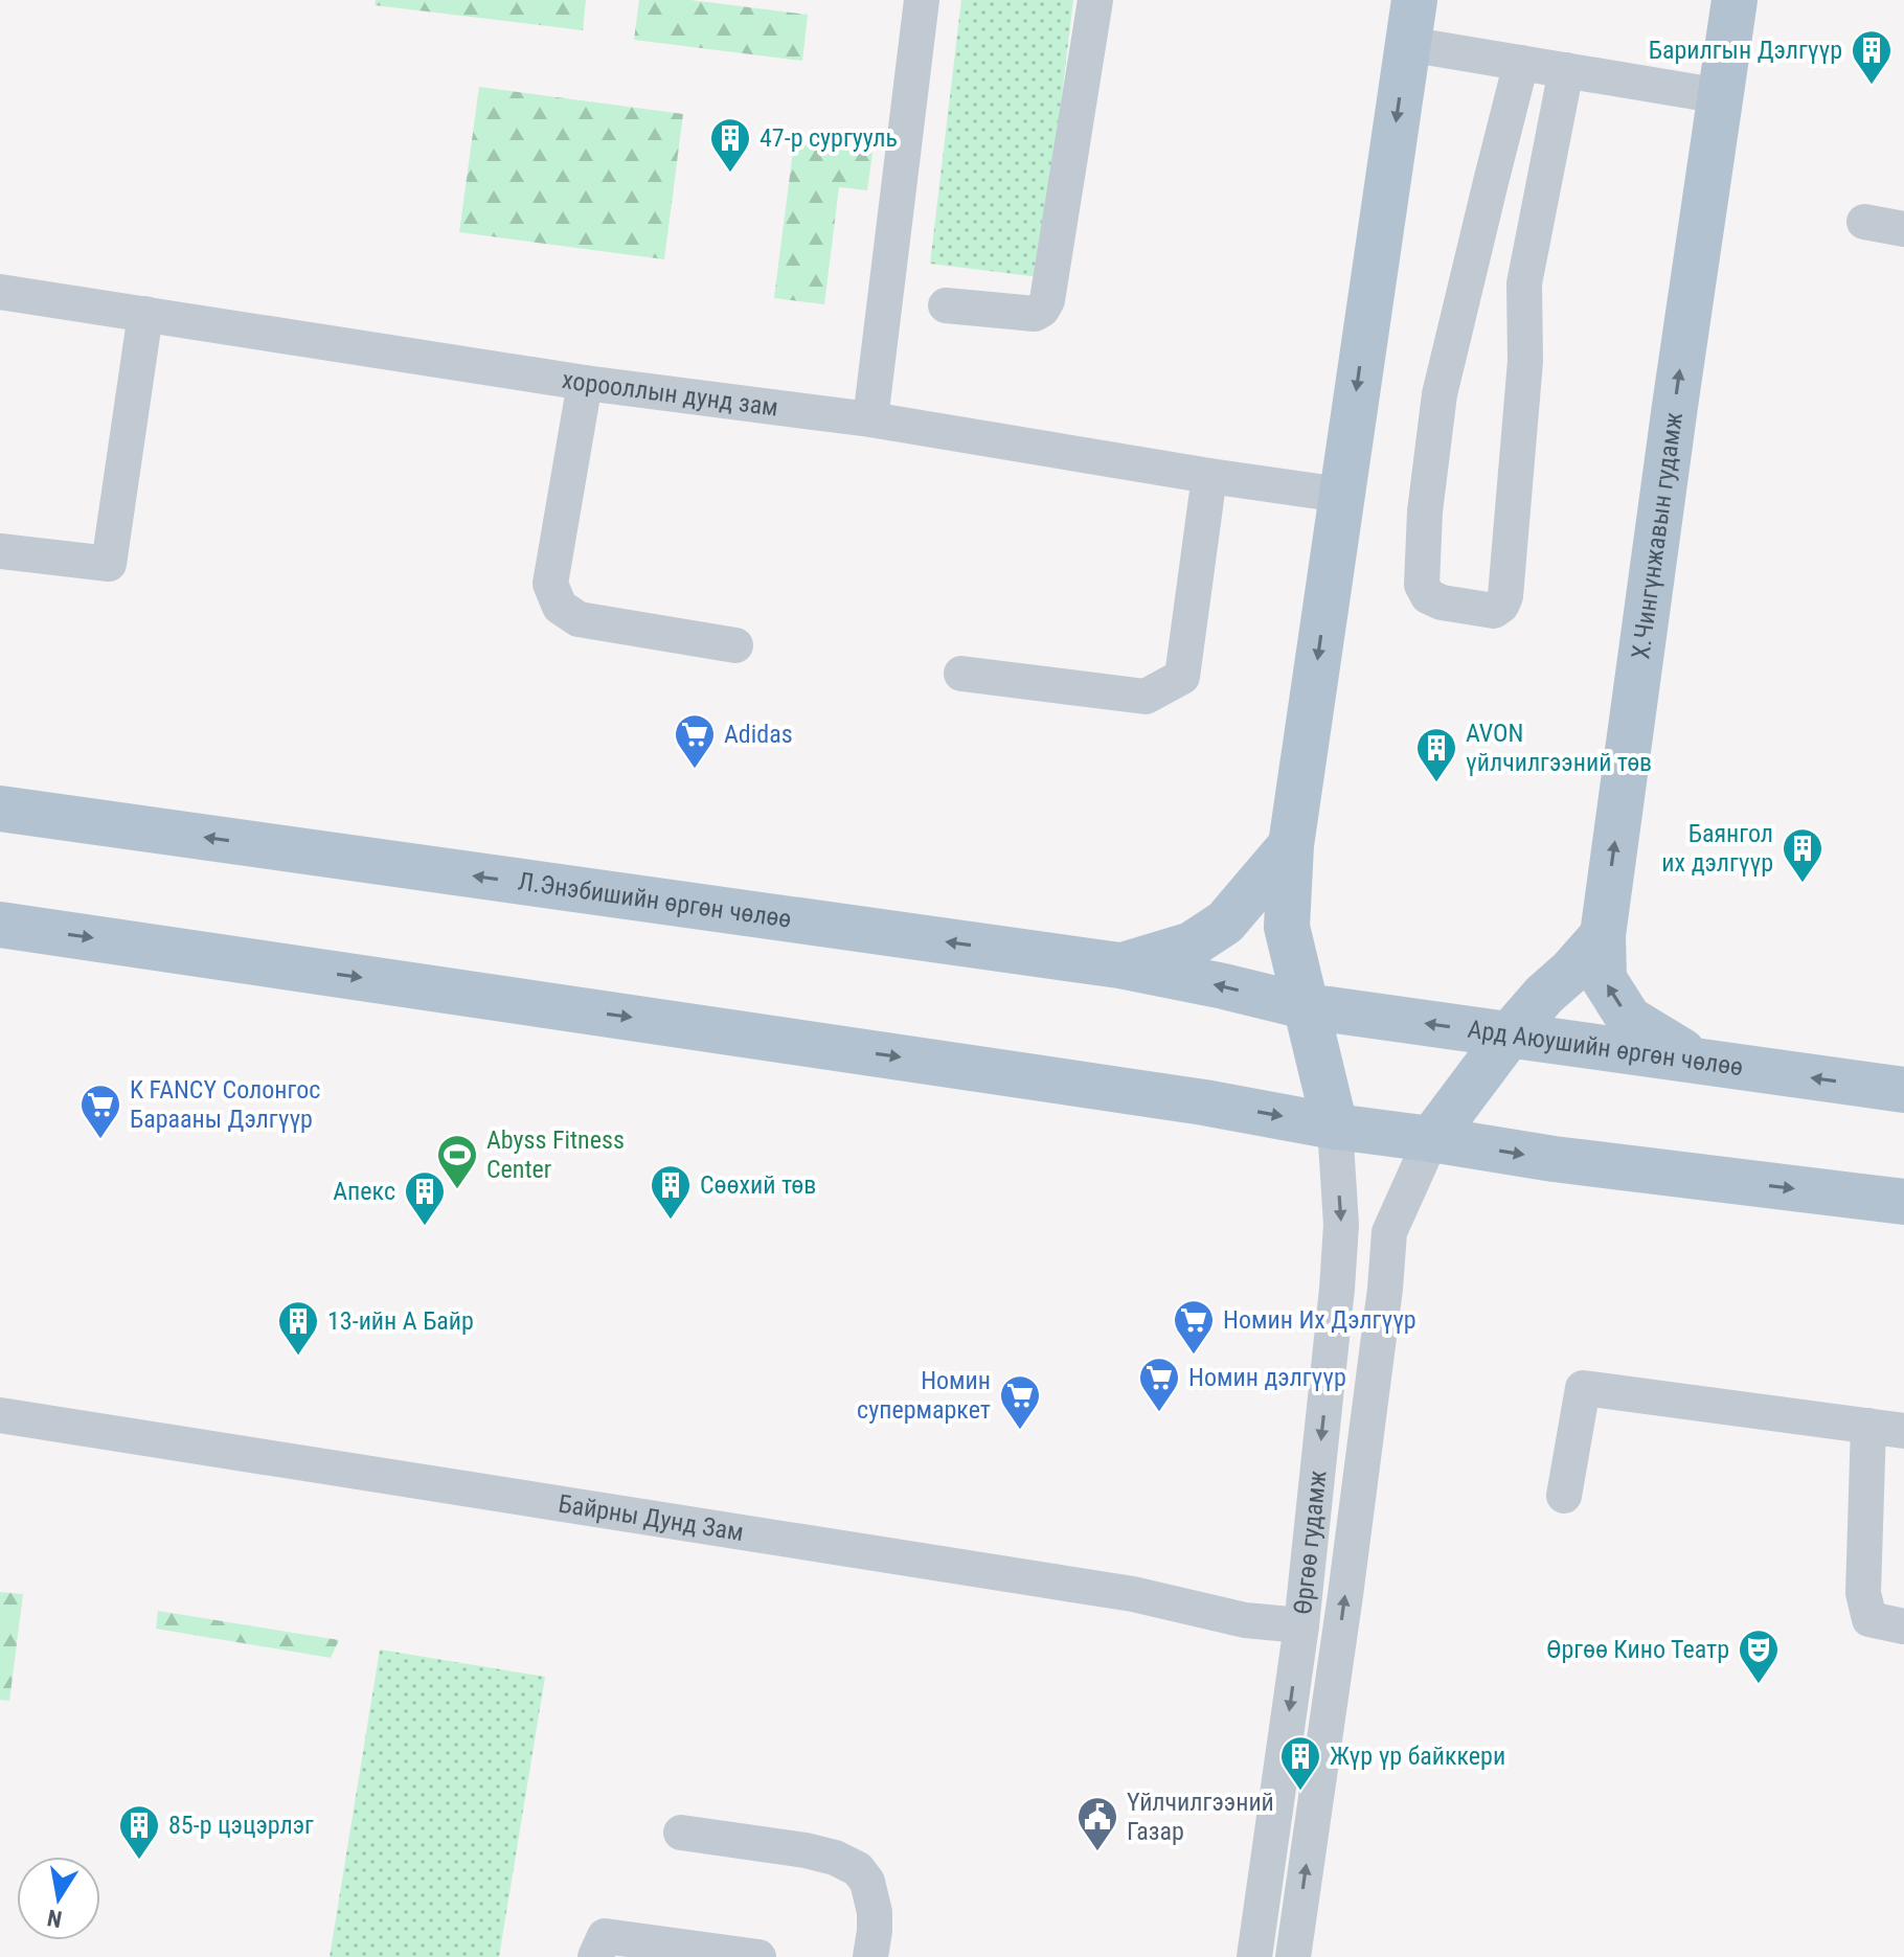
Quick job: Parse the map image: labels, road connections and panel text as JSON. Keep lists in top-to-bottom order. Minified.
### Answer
{"streets":{"main road":["Х.Чингүнжавын гудамж","Л.Энэбишийн өргөн чөлөө","Ард Аюушийн өргөн чөлөө"],"street":["хорооллын дунд зам","Байрны Дунд Зам","Өргөө гудамж"]},"crossings":[["Х.Чингүнжавын гудамж","Ард Аюушийн өргөн чөлөө"],["Л.Энэбишийн өргөн чөлөө","Ард Аюушийн өргөн чөлөө"],["Байрны Дунд Зам","Өргөө гудамж"]],"places":{"building":["Барилгын Дэлгүүр","47-р сургууль","AVON үйлчилгээний төв","Баянгол их дэлгүүр","Сөөхий төв","Aпекс","13-ийн А Байр","Жүр үр байккери","85-р цэцэрлэг"],"supermarket":["Adidas","K FANCY Солонгос Барааны Дэлгүүр","Номин Их Дэлгүүр","Номин дэлгүүр","Номин супермаркет"],"sports":["Abyss Fitness Center"],"theatre":["Өргөө Кино Театр"],"public building":["Үйлчилгээний Газар"]},"north":"bottom"}
